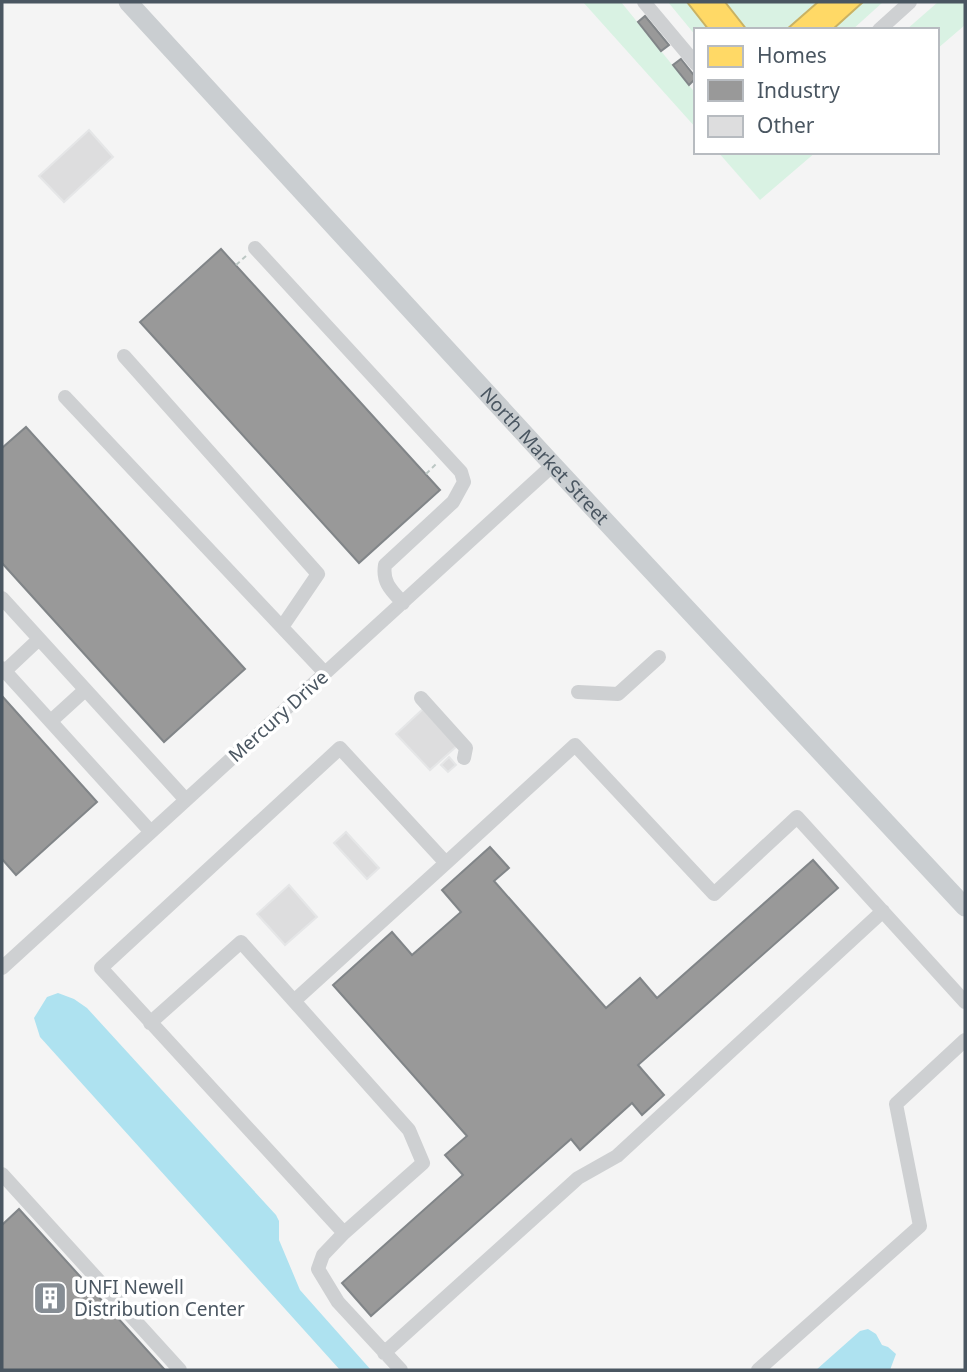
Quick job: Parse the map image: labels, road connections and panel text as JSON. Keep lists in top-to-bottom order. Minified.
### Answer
{"streets":{"main road":["North Market Street"],"street":["Mercury Drive"]},"crossings":[["North Market Street","Mercury Drive"]],"places":{"building":["UNFI Newell Distribution Center"]},"legend":["Homes","Industry","Other"]}
